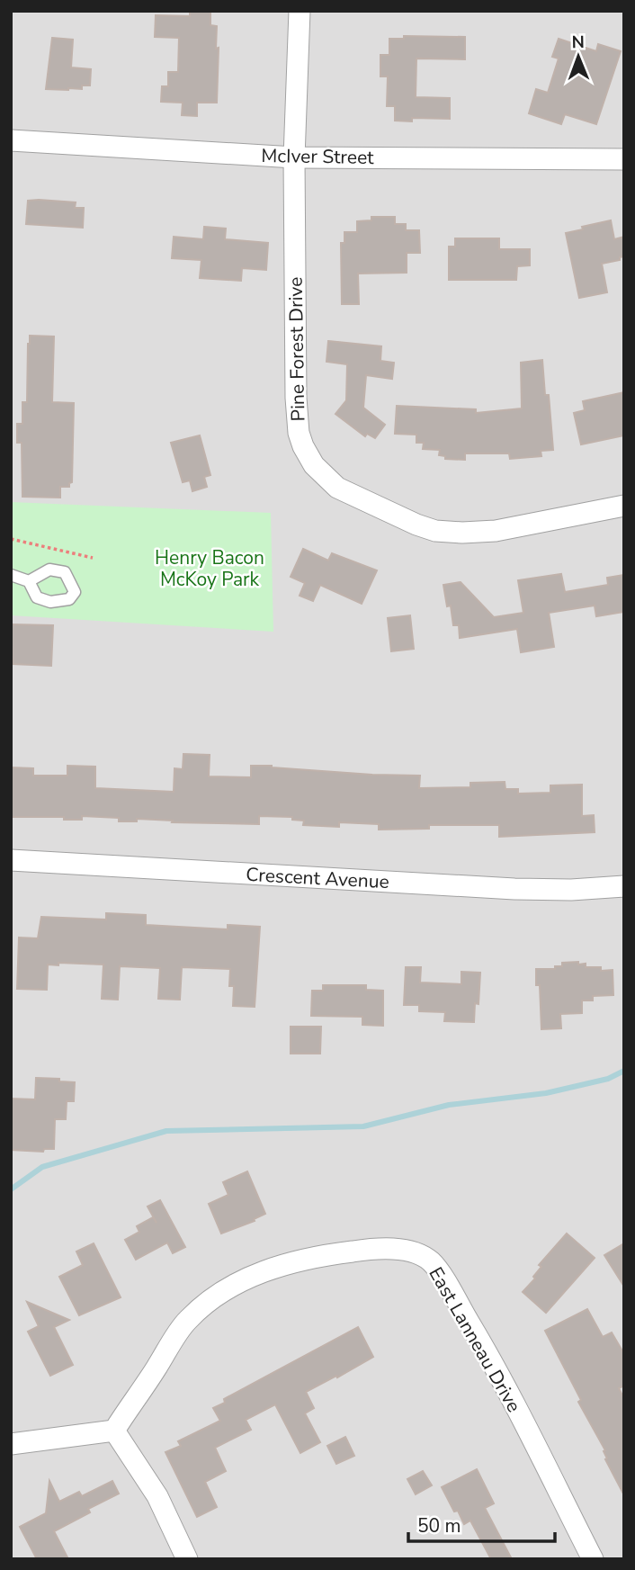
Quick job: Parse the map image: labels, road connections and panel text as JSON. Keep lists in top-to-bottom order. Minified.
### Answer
{"streets":{"street":["McIver Street","Pine Forest Drive","Crescent Avenue","East Lanneau Drive"]},"crossings":[["McIver Street","Pine Forest Drive"]],"parks":["Henry Bacon McKoy Park"],"scale_bar":"50 m","north":"top"}
